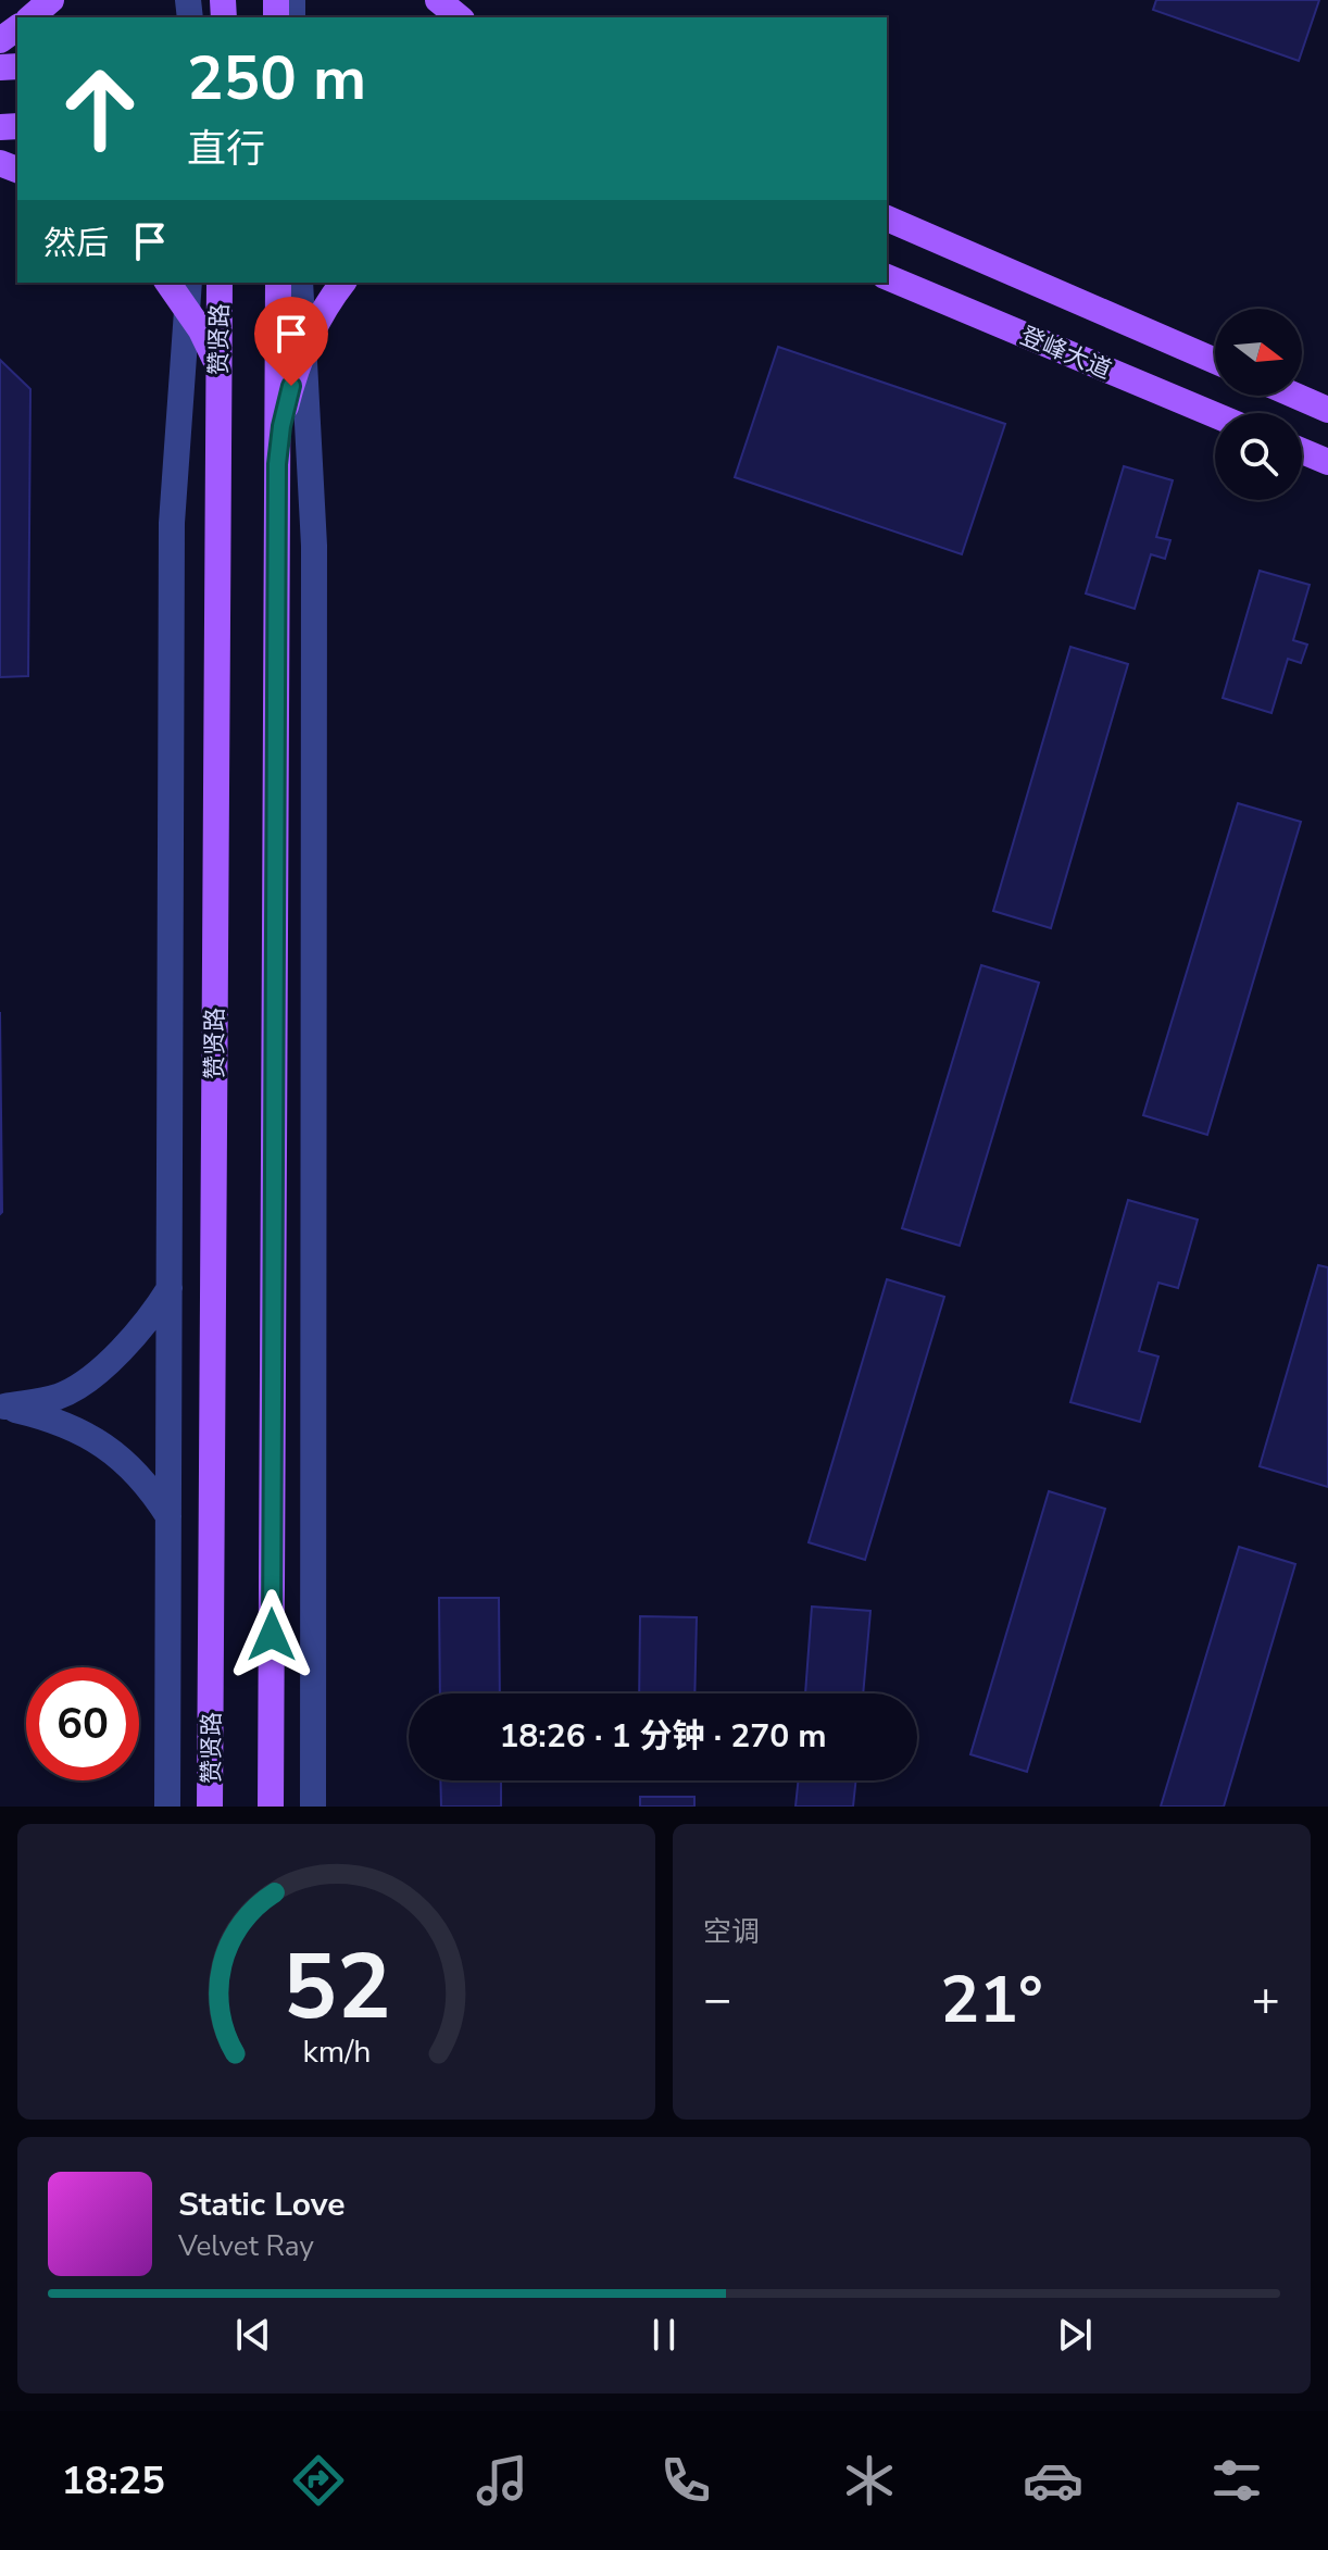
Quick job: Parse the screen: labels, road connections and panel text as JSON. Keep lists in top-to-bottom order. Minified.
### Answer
{"streets":{"main road":["赞贤路","登峰大道"]},"north":"right","page":{"turn":["250 m","直行"],"then":"然后","limit":"60","trip":"18:26 · 1 分钟 · 270 m","tile":"空调","heat":["−","21°","+"],"song":["Static Love","Velvet Ray"],"tabs":"18:25","gauge":["52","km/h"]}}
